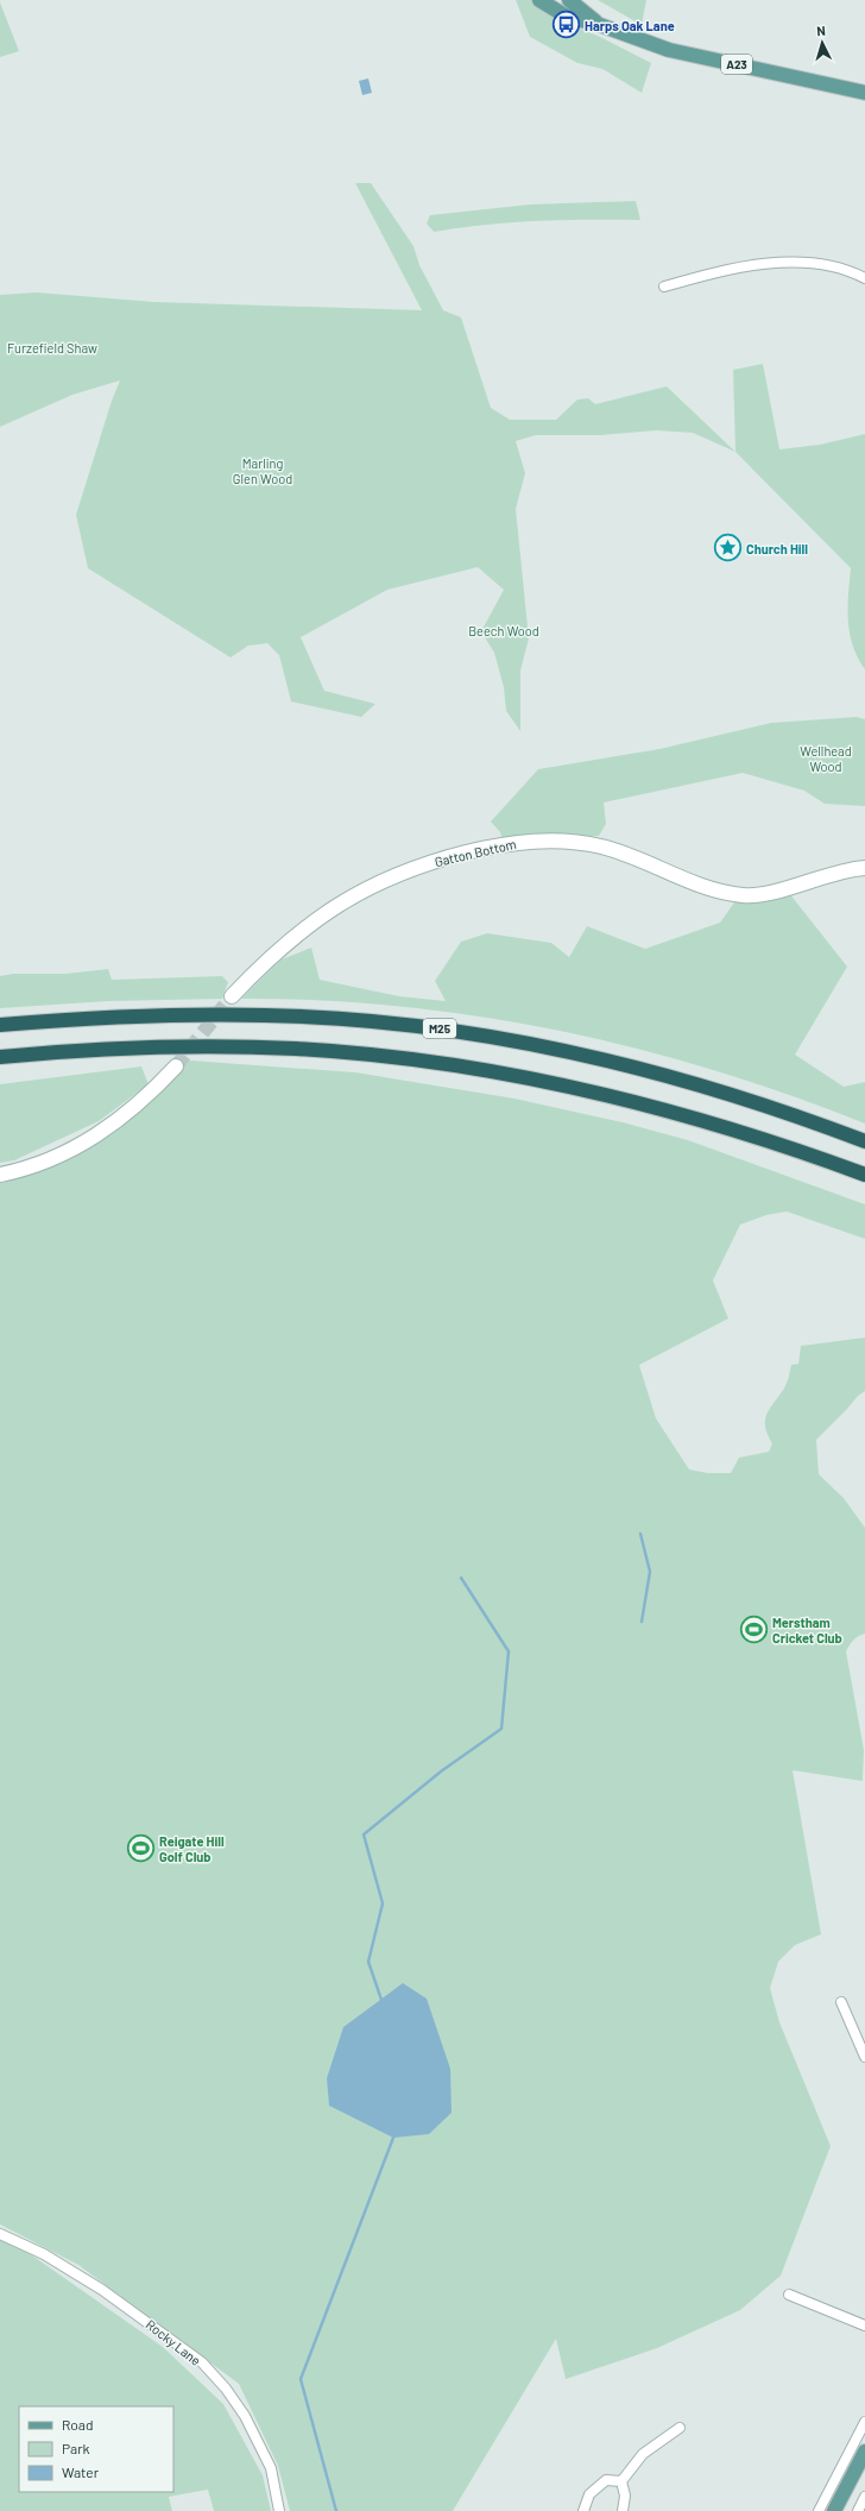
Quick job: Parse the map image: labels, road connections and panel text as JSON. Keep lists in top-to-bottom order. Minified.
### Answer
{"streets":{"highway":["M25"],"main road":["A23"],"street":["Gatton Bottom","Rocky Lane"]},"parks":["Furzefield Shaw","Marling Glen Wood","Beech Wood","Wellhead Wood"],"places":{"bus stop":["Harps Oak Lane"],"place":["Church Hill"],"sports":["Merstham Cricket Club","Reigate Hill Golf Club"]},"legend":["Road","Park","Water"],"north":"top"}
